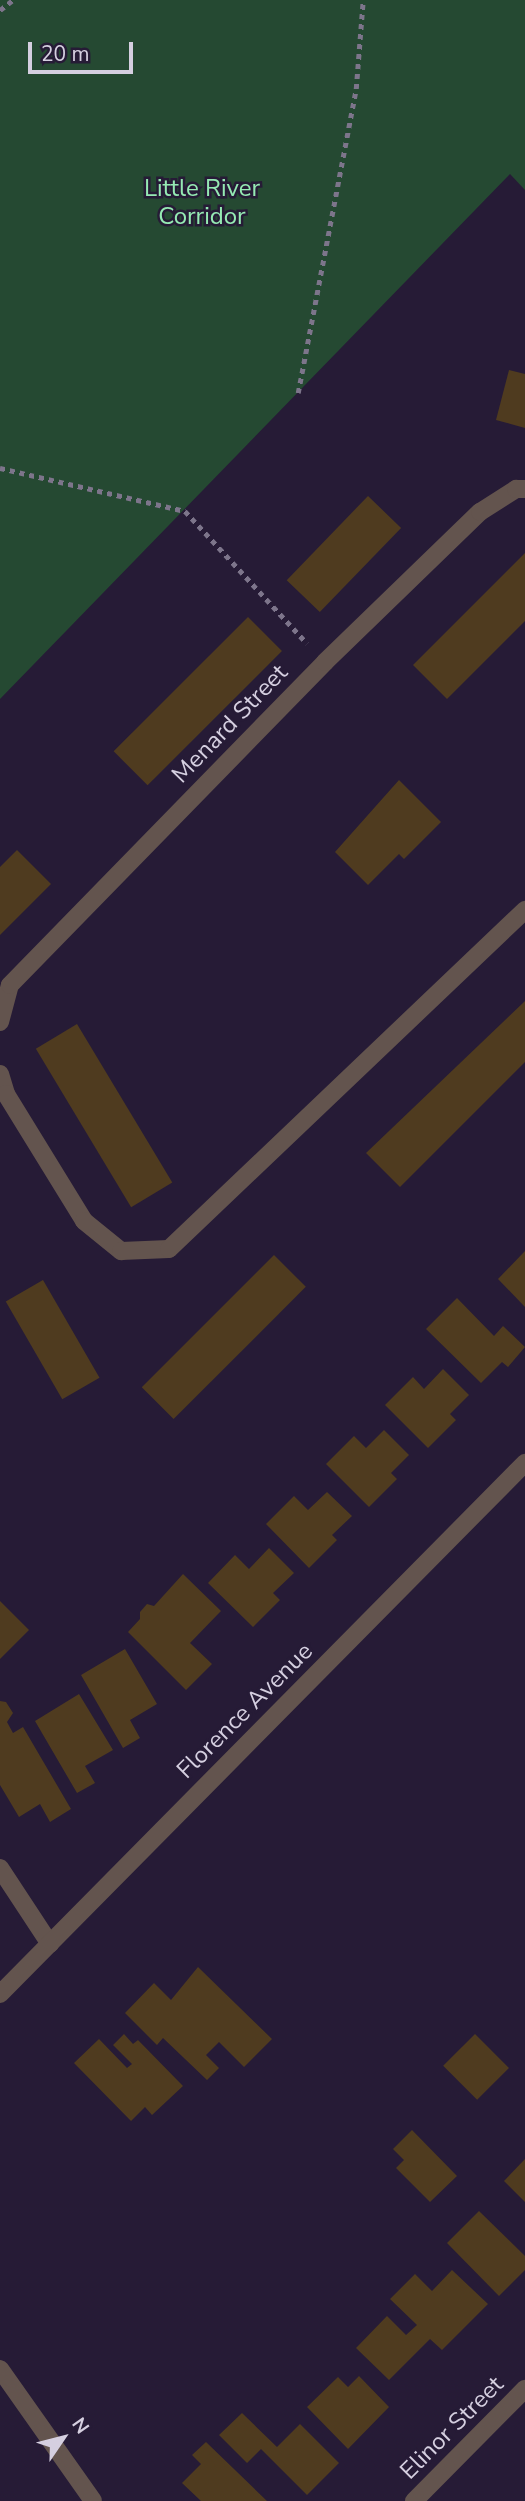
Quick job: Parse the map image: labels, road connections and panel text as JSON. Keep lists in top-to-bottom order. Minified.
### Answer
{"streets":{"street":["Menard Street","Florence Avenue","Elinor Street"]},"parks":["Little River Corridor"],"scale_bar":"20 m","north":"top right"}
